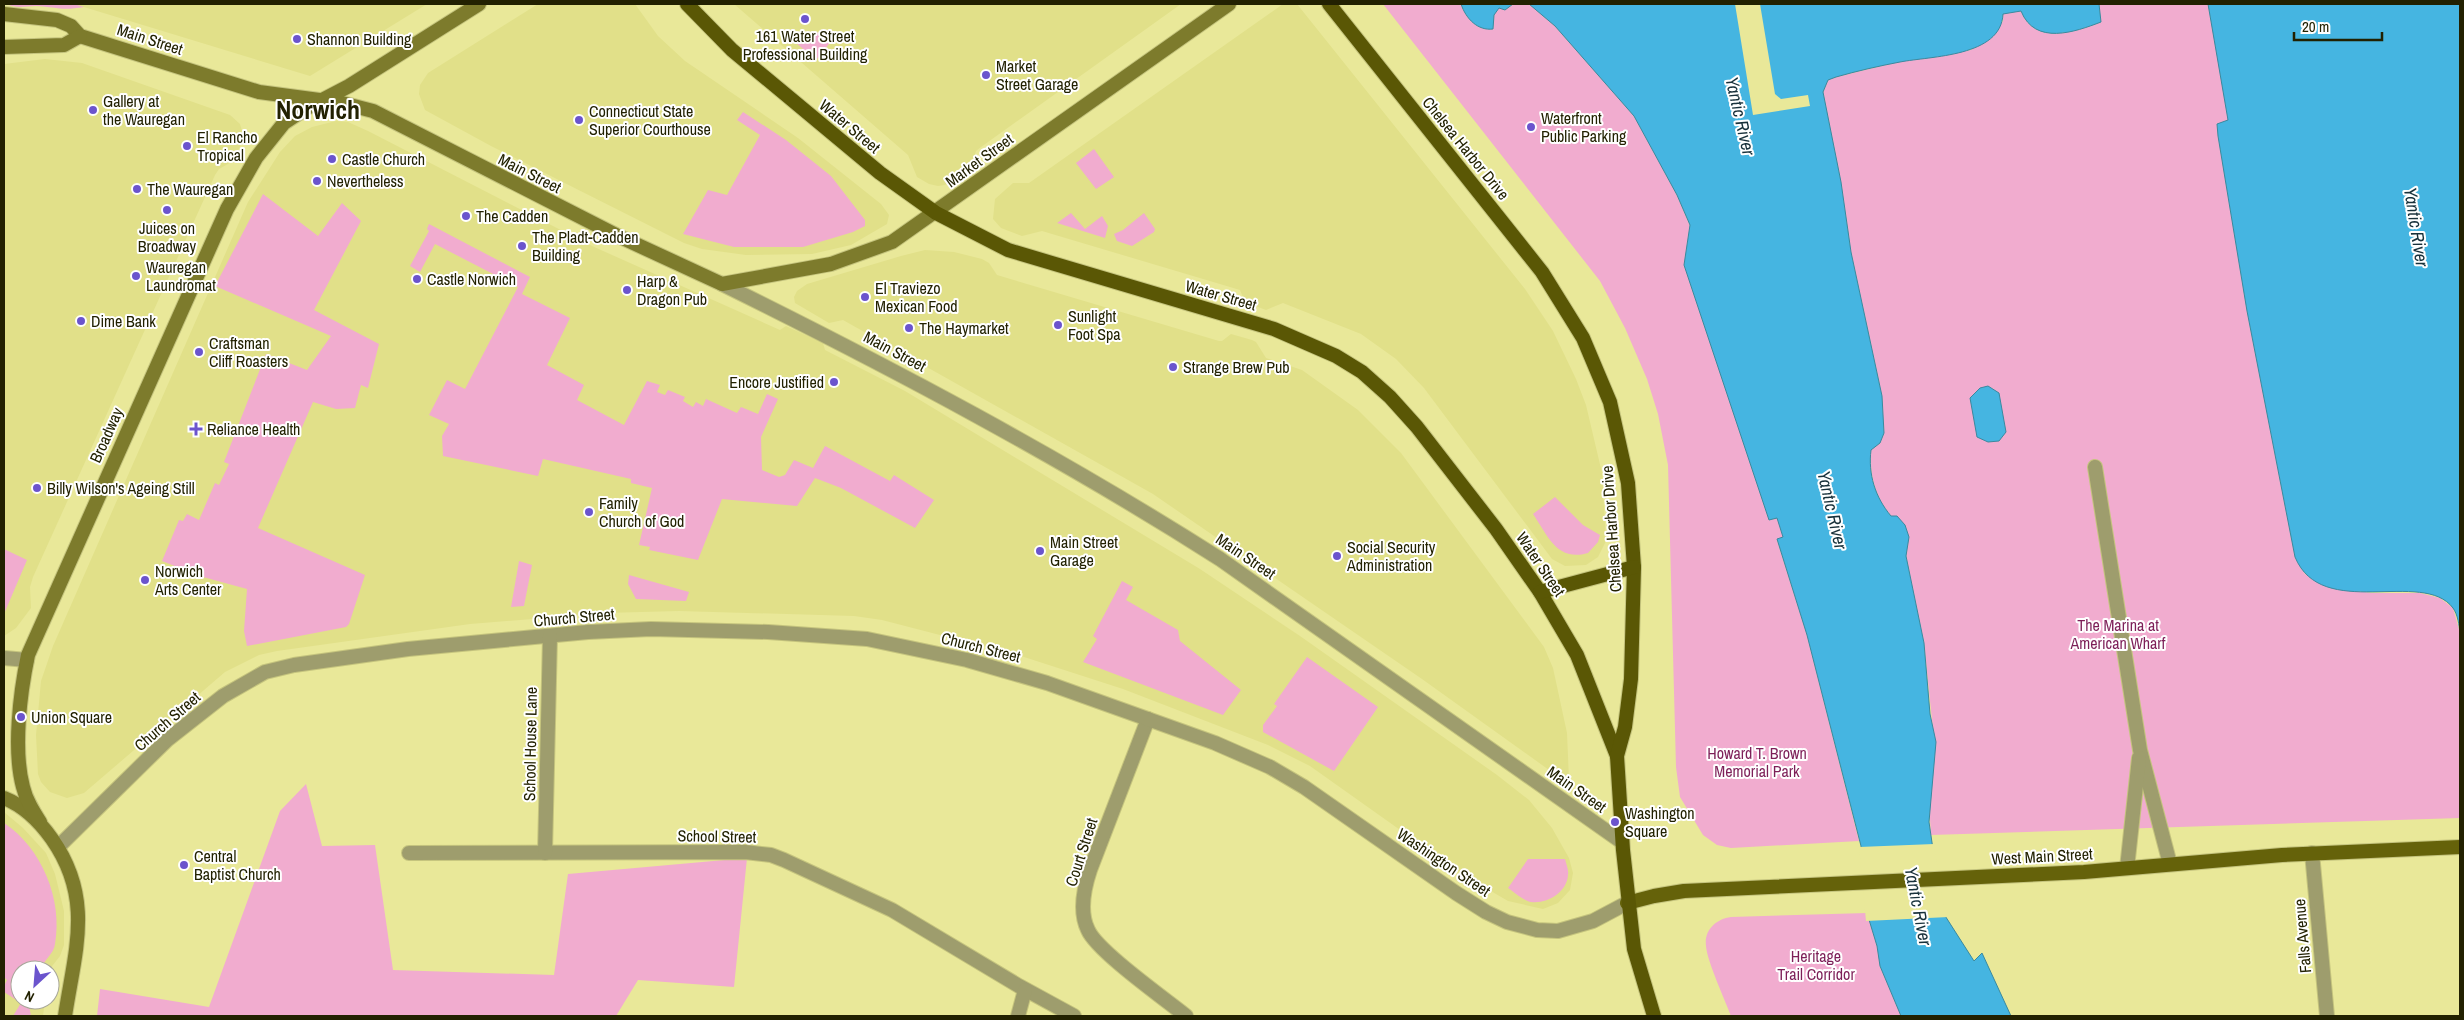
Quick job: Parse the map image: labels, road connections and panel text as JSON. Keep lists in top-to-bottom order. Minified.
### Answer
{"streets":{"highway":["Water Street","Chelsea Harbor Drive"],"main road":["Main Street","Market Street","Broadway","West Main Street"],"street":["Church Street","School House Lane","School Street","Court Street","Washington Street","Falls Avenue"]},"crossings":[["Main Street","Chelsea Harbor Drive"],["Main Street","Market Street"],["Main Street","Broadway"],["Water Street","Chelsea Harbor Drive"],["Water Street","Market Street"],["Chelsea Harbor Drive","West Main Street"],["Chelsea Harbor Drive","Washington Street"],["Church Street","School House Lane"],["Church Street","Court Street"],["Church Street","Washington Street"],["School House Lane","School Street"],["Court Street","Washington Street"],["West Main Street","Washington Street"],["West Main Street","Falls Avenue"]],"districts":["Norwich"],"water":["Yantic River"],"parks":["The Marina at American Wharf","Howard T. Brown Memorial Park","Heritage Trail Corridor"],"places":{"other":["161 Water Street Professional Building","Shannon Building","Market Street Garage","Gallery at the Wauregan","Connecticut State Superior Courthouse","Waterfront Public Parking","El Rancho Tropical","Castle Church","Nevertheless","The Wauregan","Juices on Broadway","The Cadden","The Pladt-Cadden Building","Wauregan Laundromat","Castle Norwich","Harp & Dragon Pub","El Traviezo Mexican Food","Dime Bank","Sunlight Foot Spa","The Haymarket","Craftsman Cliff Roasters","Strange Brew Pub","Encore Justified","Billy Wilson's Ageing Still","Family Church of God","Main Street Garage","Social Security Administration","Norwich Arts Center","Union Square","Washington Square","Central Baptist Church"],"health":["Reliance Health"]},"scale_bar":"20 m","north":"bottom left"}
